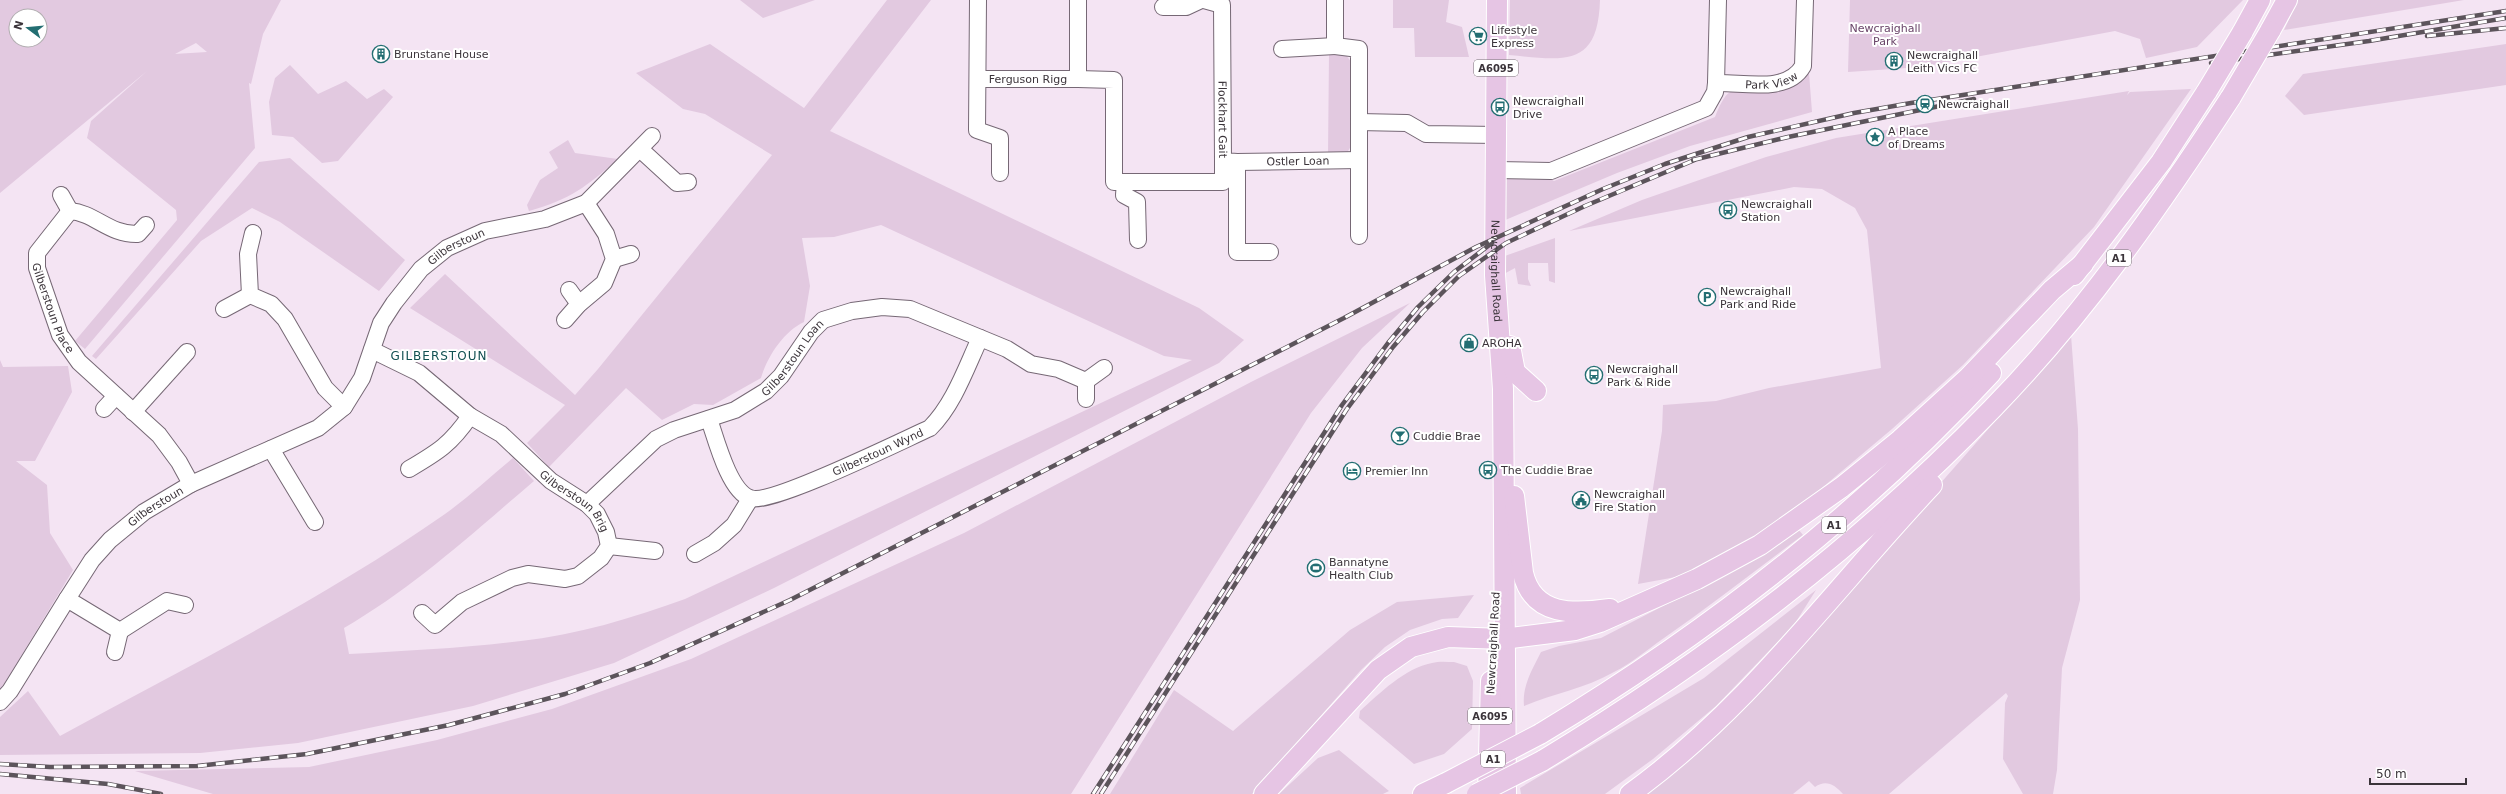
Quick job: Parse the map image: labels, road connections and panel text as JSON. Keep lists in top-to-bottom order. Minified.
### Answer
{"streets":{"main road":["A6095","A1","Newcraighall Road"],"street":["Park View","Ferguson Rigg","Flockhart Gait","Ostler Loan","Gilberstoun","Gilberstoun Place","Gilberstoun Loan","Gilberstoun Wynd","Gilberstoun Brig"]},"crossings":[["A6095","Newcraighall Road"],["Flockhart Gait","Ostler Loan"],["Gilberstoun","Gilberstoun Place"],["Gilberstoun Loan","Gilberstoun Wynd"],["Gilberstoun Loan","Gilberstoun Brig"]],"districts":["GILBERSTOUN"],"parks":["Newcraighall Park"],"places":{"supermarket":["Lifestyle Express"],"building":["Brunstane House","Newcraighall Leith Vics FC"],"station":["Newcraighall"],"bus stop":["Newcraighall Drive","Newcraighall Station","Newcraighall Park & Ride","The Cuddie Brae"],"place":["A Place of Dreams"],"parking":["Newcraighall Park and Ride"],"shop":["AROHA"],"bar":["Cuddie Brae"],"hotel":["Premier Inn"],"public building":["Newcraighall Fire Station"],"sports":["Bannatyne Health Club"]},"scale_bar":"50 m","north":"left"}
